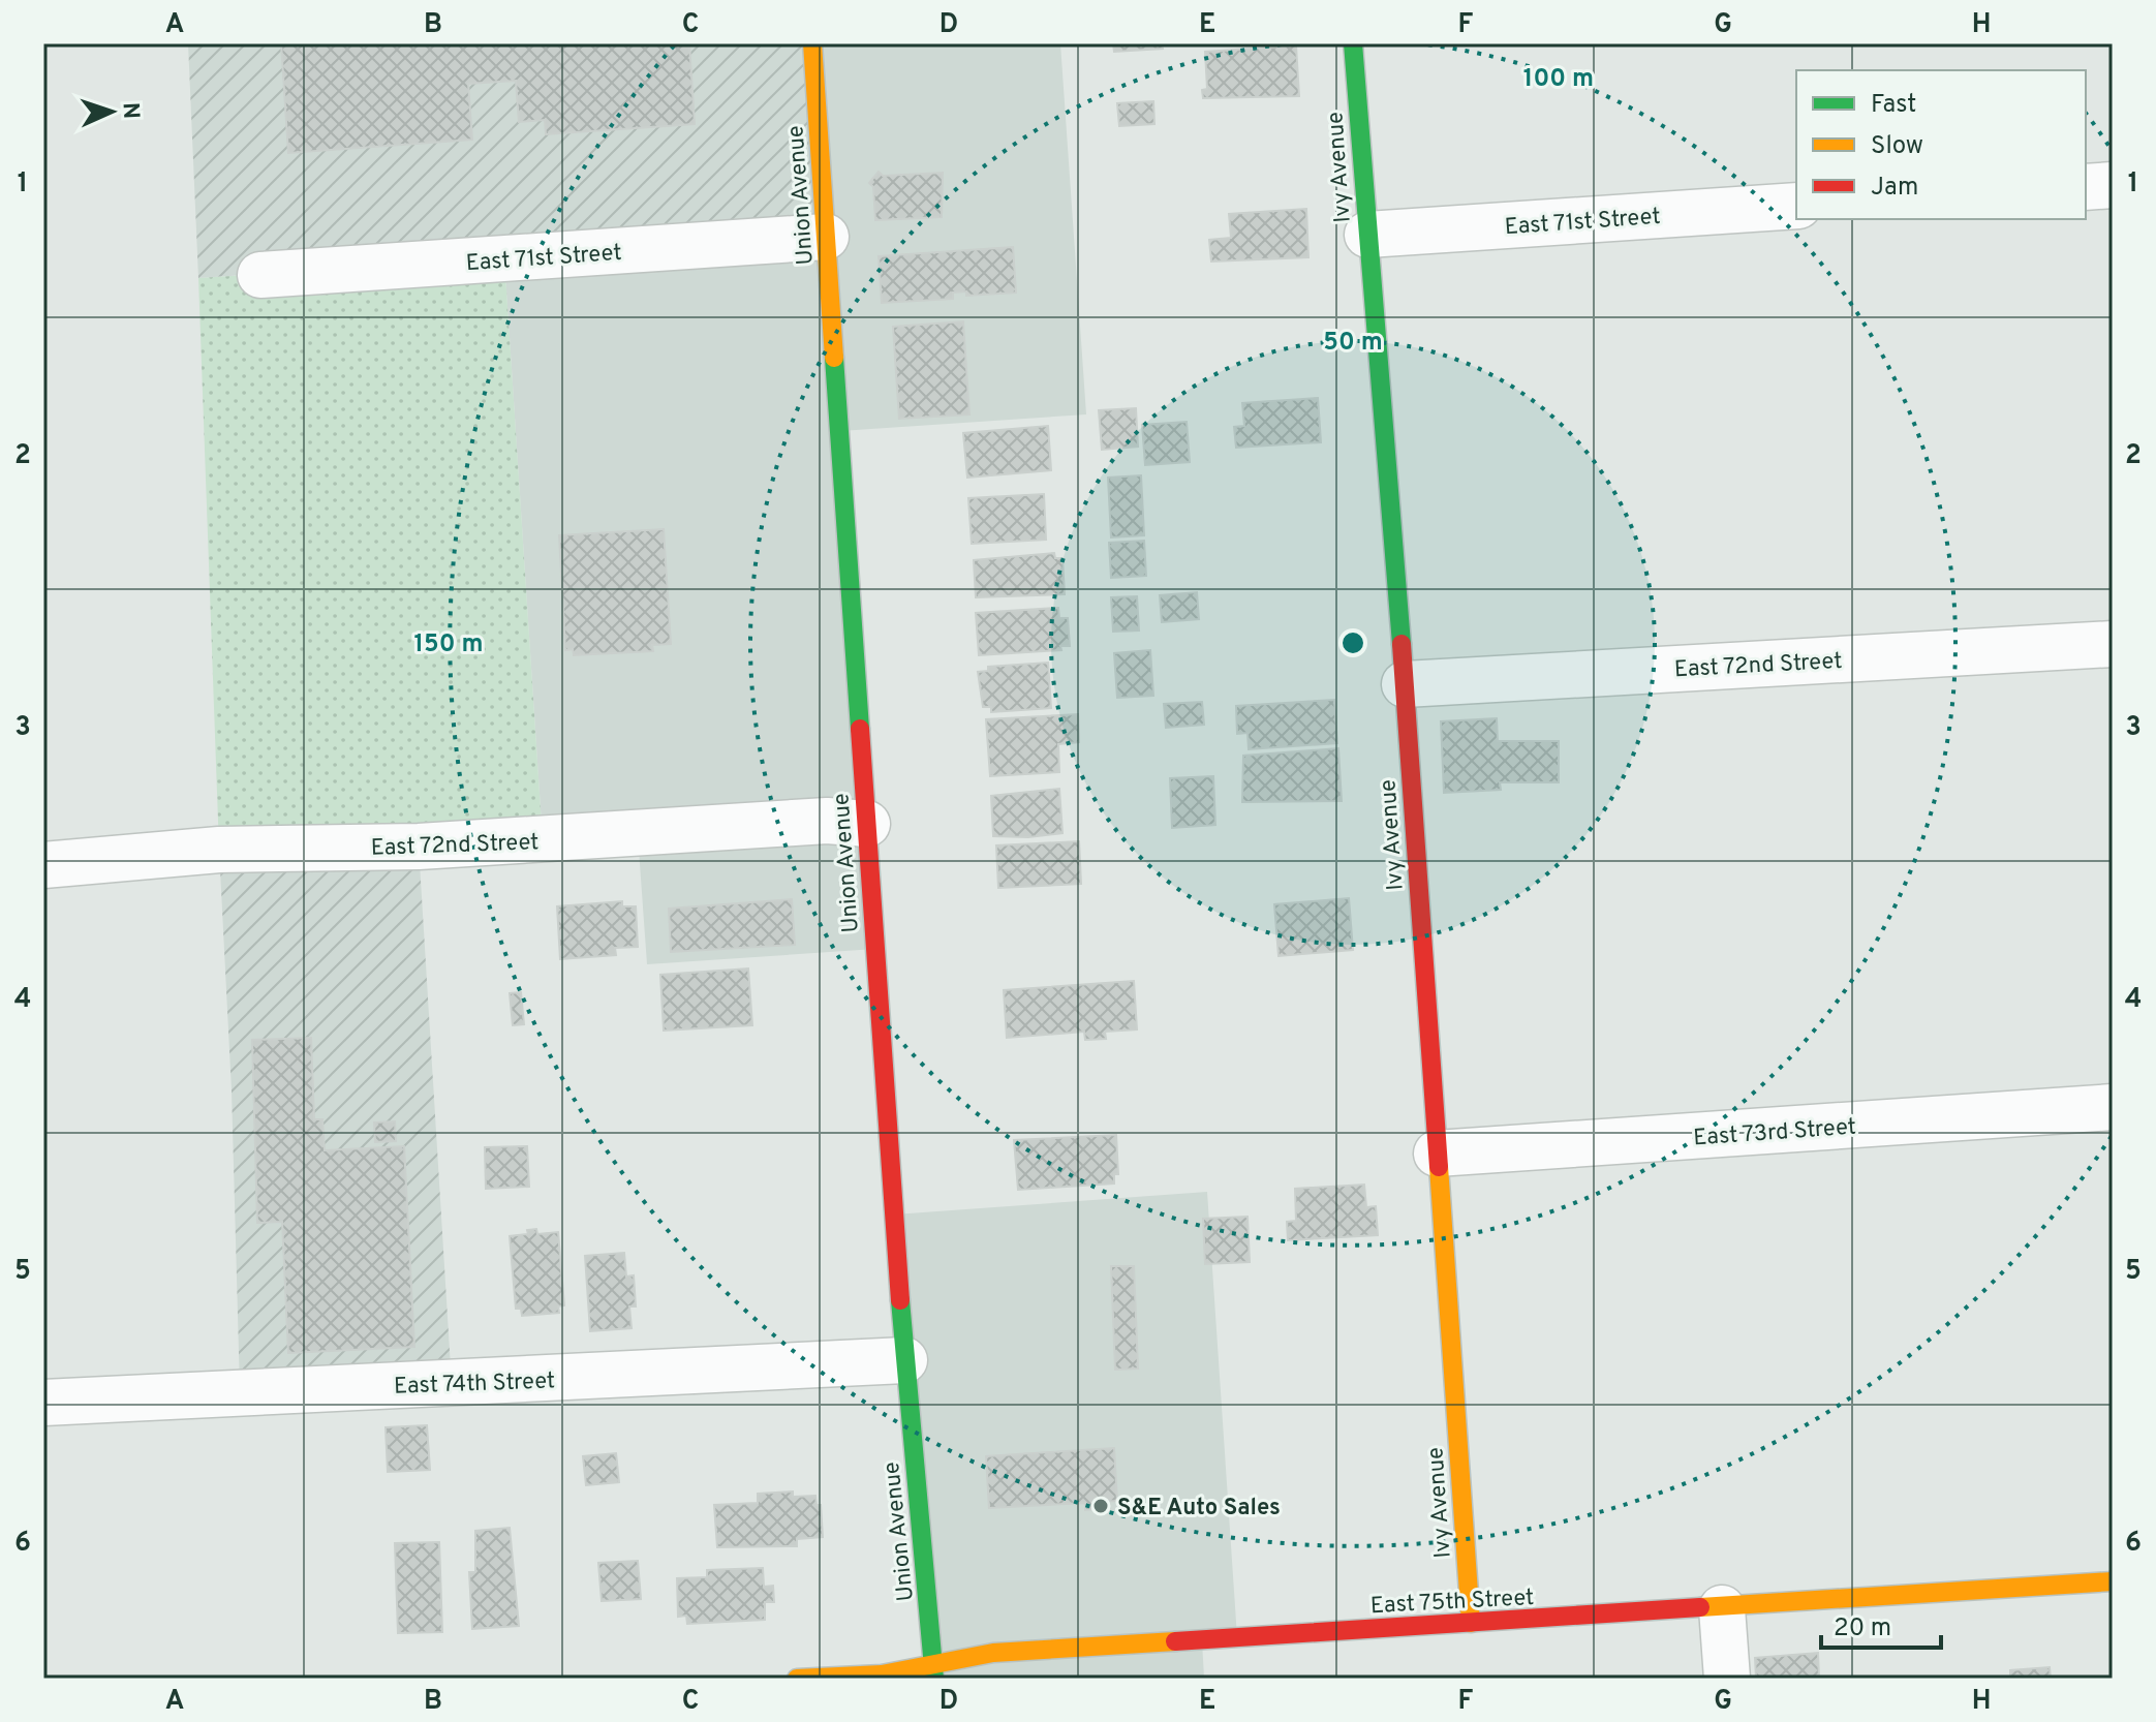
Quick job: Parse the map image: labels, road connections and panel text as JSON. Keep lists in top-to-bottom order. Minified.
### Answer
{"streets":{"street":["Ivy Avenue","Union Avenue","East 71st Street","East 72nd Street","East 73rd Street","East 74th Street","East 75th Street"]},"crossings":[["Ivy Avenue","East 71st Street"],["Ivy Avenue","East 72nd Street"],["Ivy Avenue","East 73rd Street"],["Ivy Avenue","East 75th Street"],["Union Avenue","East 71st Street"],["Union Avenue","East 72nd Street"],["Union Avenue","East 74th Street"],["Union Avenue","East 75th Street"]],"places":["S&E Auto Sales"],"legend":["Fast","Slow","Jam"],"scale_bar":"20 m","north":"right","grid":{"columns":["A","B","C","D","E","F","G","H"],"rows":["1","2","3","4","5","6"]},"rings":["100 m","50 m","150 m"]}
